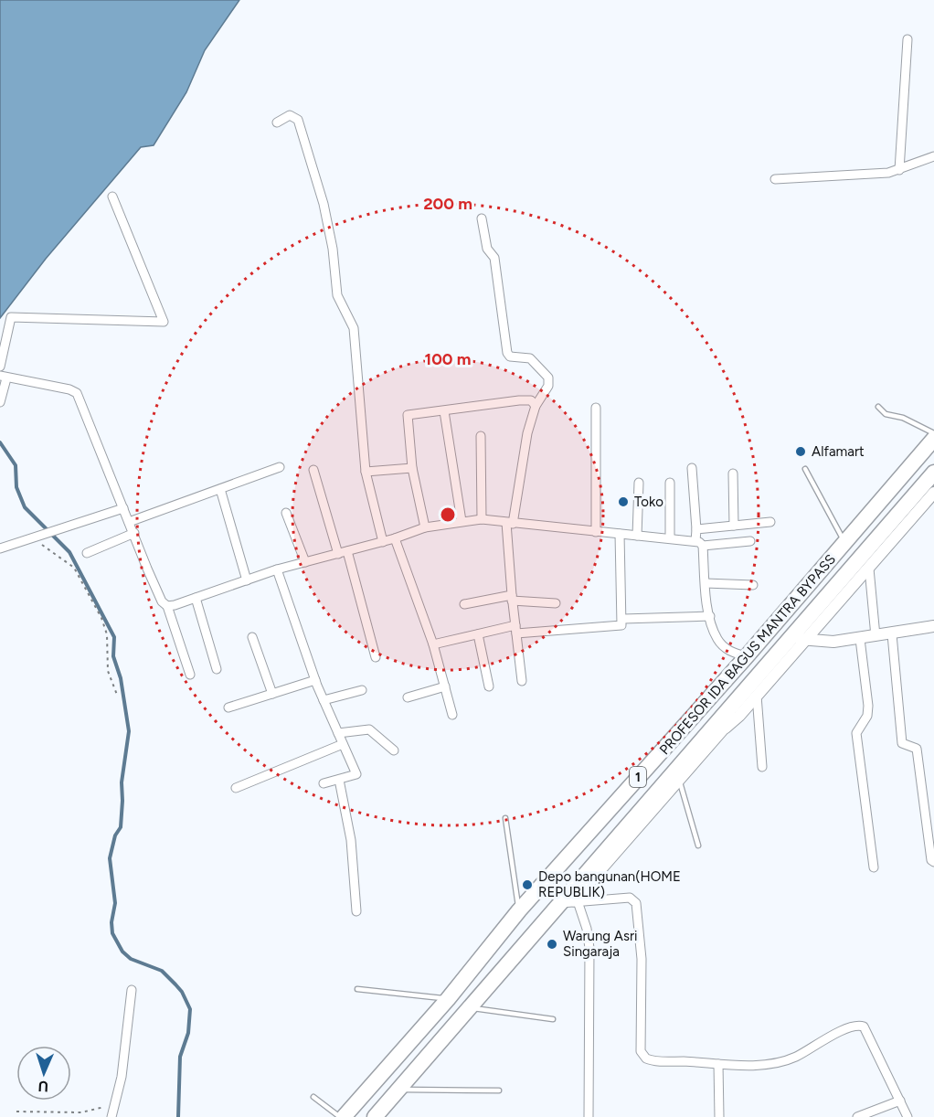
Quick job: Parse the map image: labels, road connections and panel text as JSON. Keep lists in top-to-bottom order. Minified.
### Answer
{"streets":{"highway":["PROFESOR IDA BAGUS MANTRA BYPASS","1"]},"places":["Alfamart","Toko","Depo bangunan(HOME REPUBLIK)","Warung Asri Singaraja"],"north":"bottom","rings":["200 m","100 m"]}
